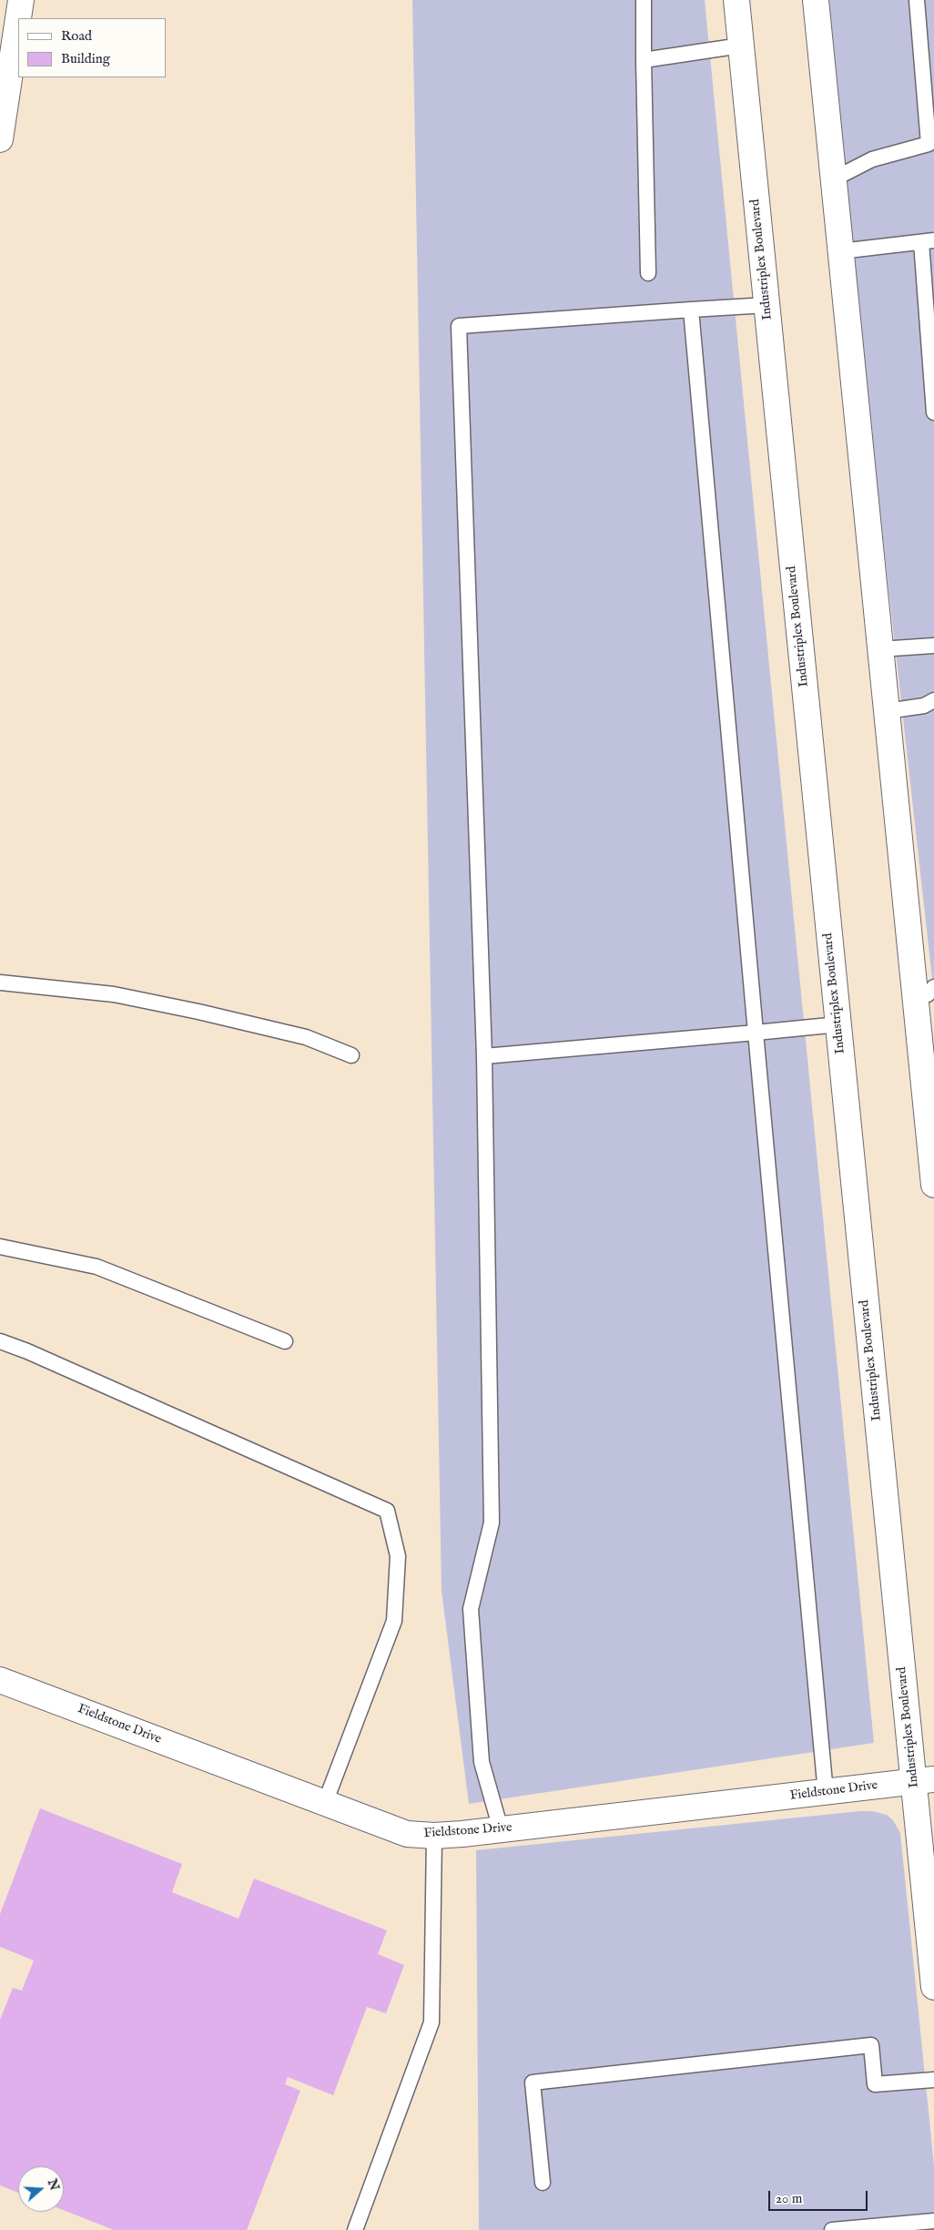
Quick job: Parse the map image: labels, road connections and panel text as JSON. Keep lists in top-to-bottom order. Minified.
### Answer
{"streets":{"street":["Industriplex Boulevard","Fieldstone Drive"]},"crossings":[["Industriplex Boulevard","Fieldstone Drive"]],"legend":["Road","Building"],"scale_bar":"20 m","north":"right"}
